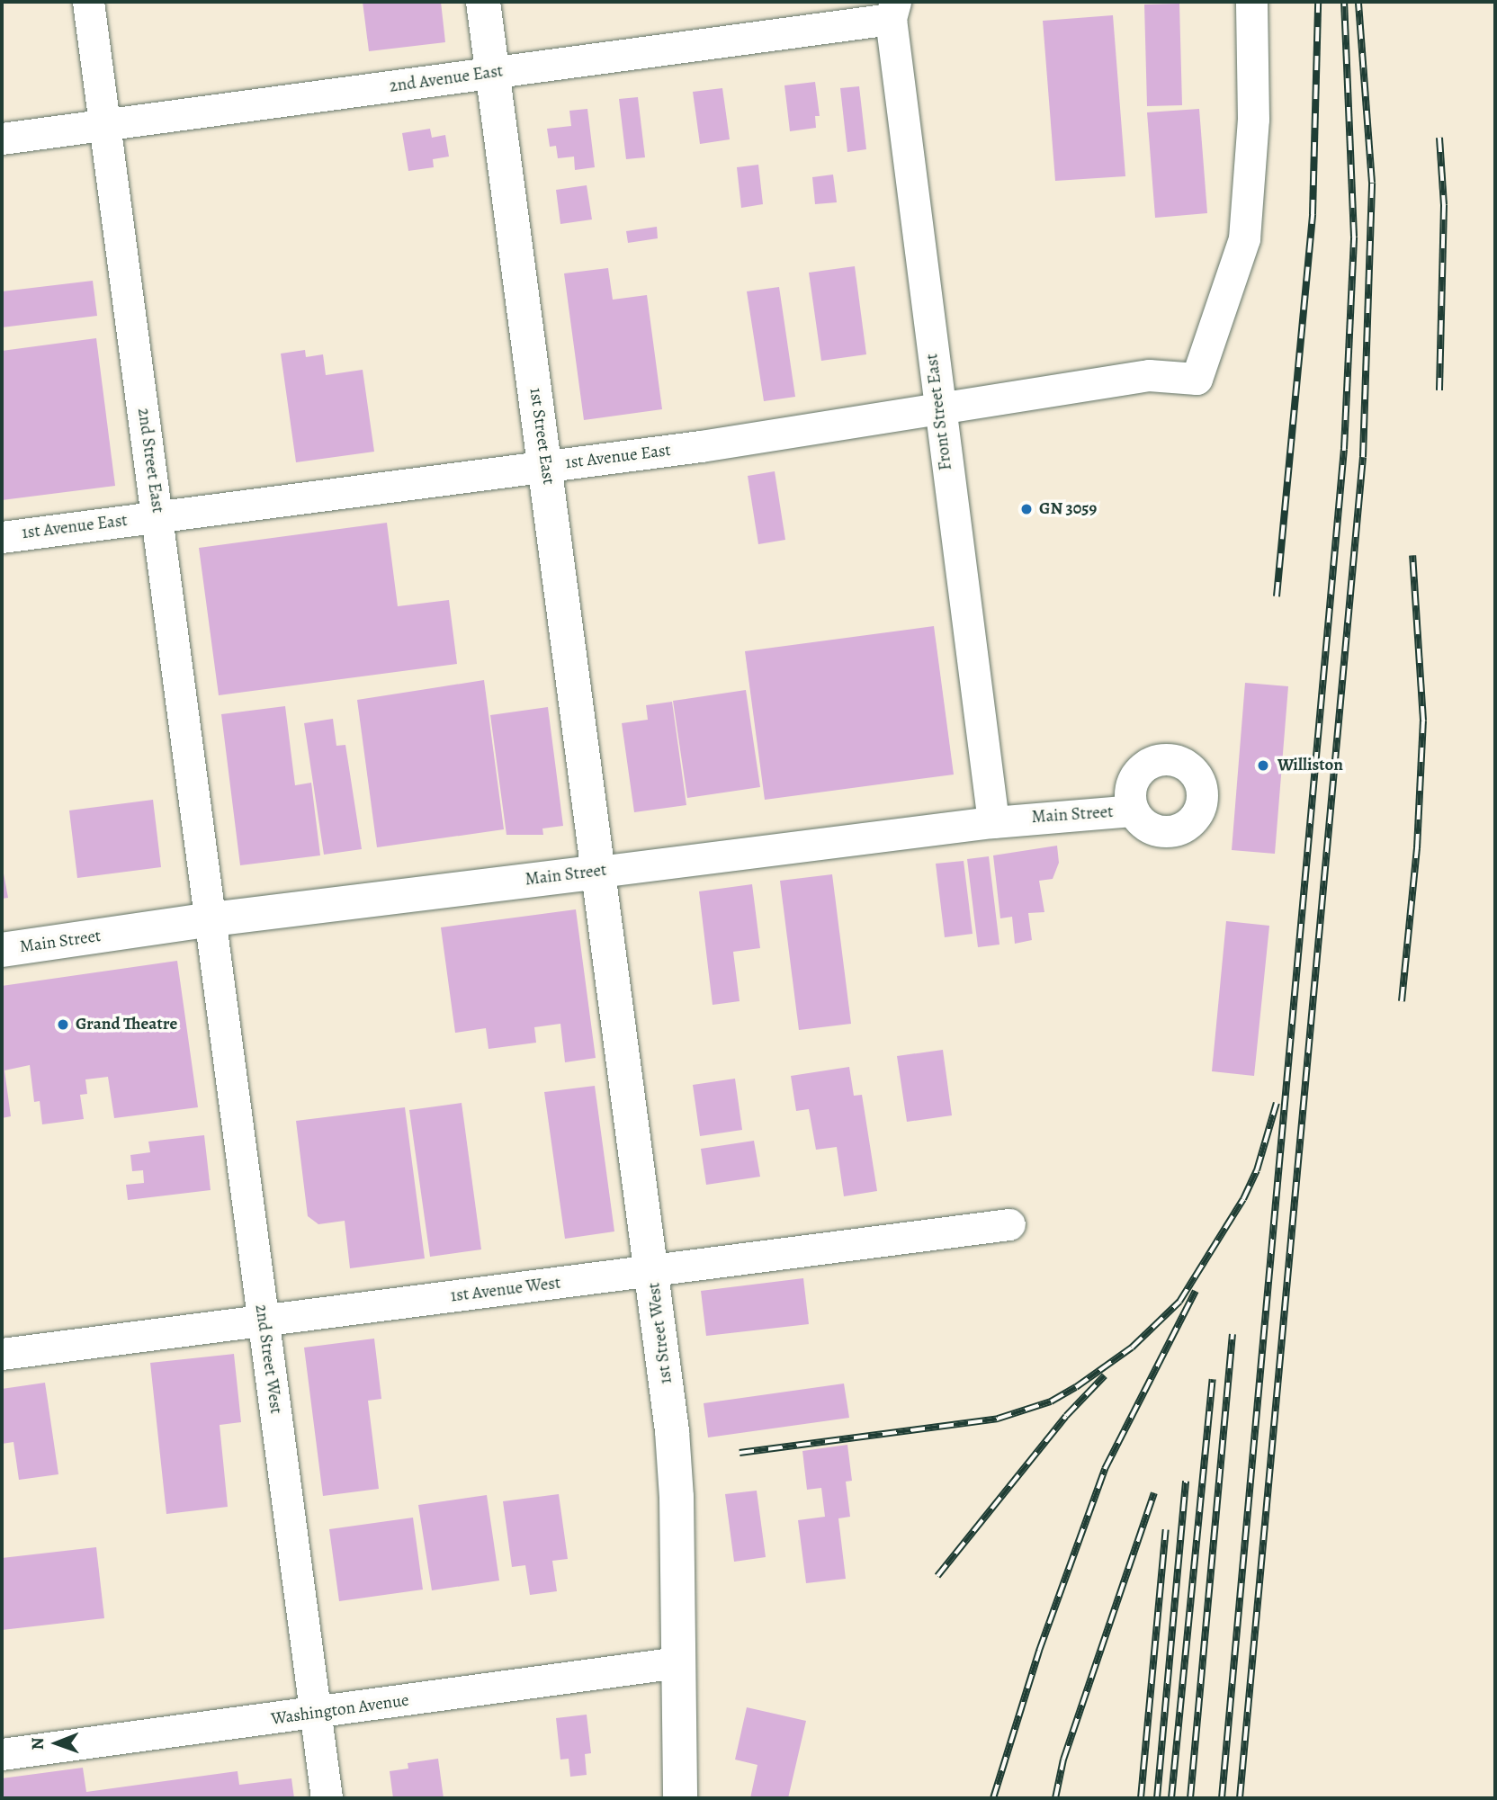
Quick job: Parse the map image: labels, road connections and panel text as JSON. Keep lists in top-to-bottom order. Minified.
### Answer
{"streets":{"main road":["1st Street East","Main Street","1st Street West"],"street":["2nd Avenue East","Front Street East","1st Avenue East","2nd Street East","1st Avenue West","2nd Street West","Washington Avenue"]},"crossings":[["2nd Avenue East","Front Street East"],["2nd Avenue East","1st Street East"],["2nd Avenue East","2nd Street East"],["Front Street East","1st Avenue East"],["Front Street East","Main Street"],["1st Street East","1st Avenue East"],["1st Street East","Main Street"],["1st Street East","1st Street West"],["1st Avenue East","2nd Street East"],["2nd Street East","Main Street"],["2nd Street East","2nd Street West"],["Main Street","1st Street West"],["Main Street","2nd Street West"],["1st Avenue West","1st Street West"],["1st Avenue West","2nd Street West"],["1st Street West","Washington Avenue"],["2nd Street West","Washington Avenue"]],"places":["GN 3059","Williston","Grand Theatre"],"north":"left"}
